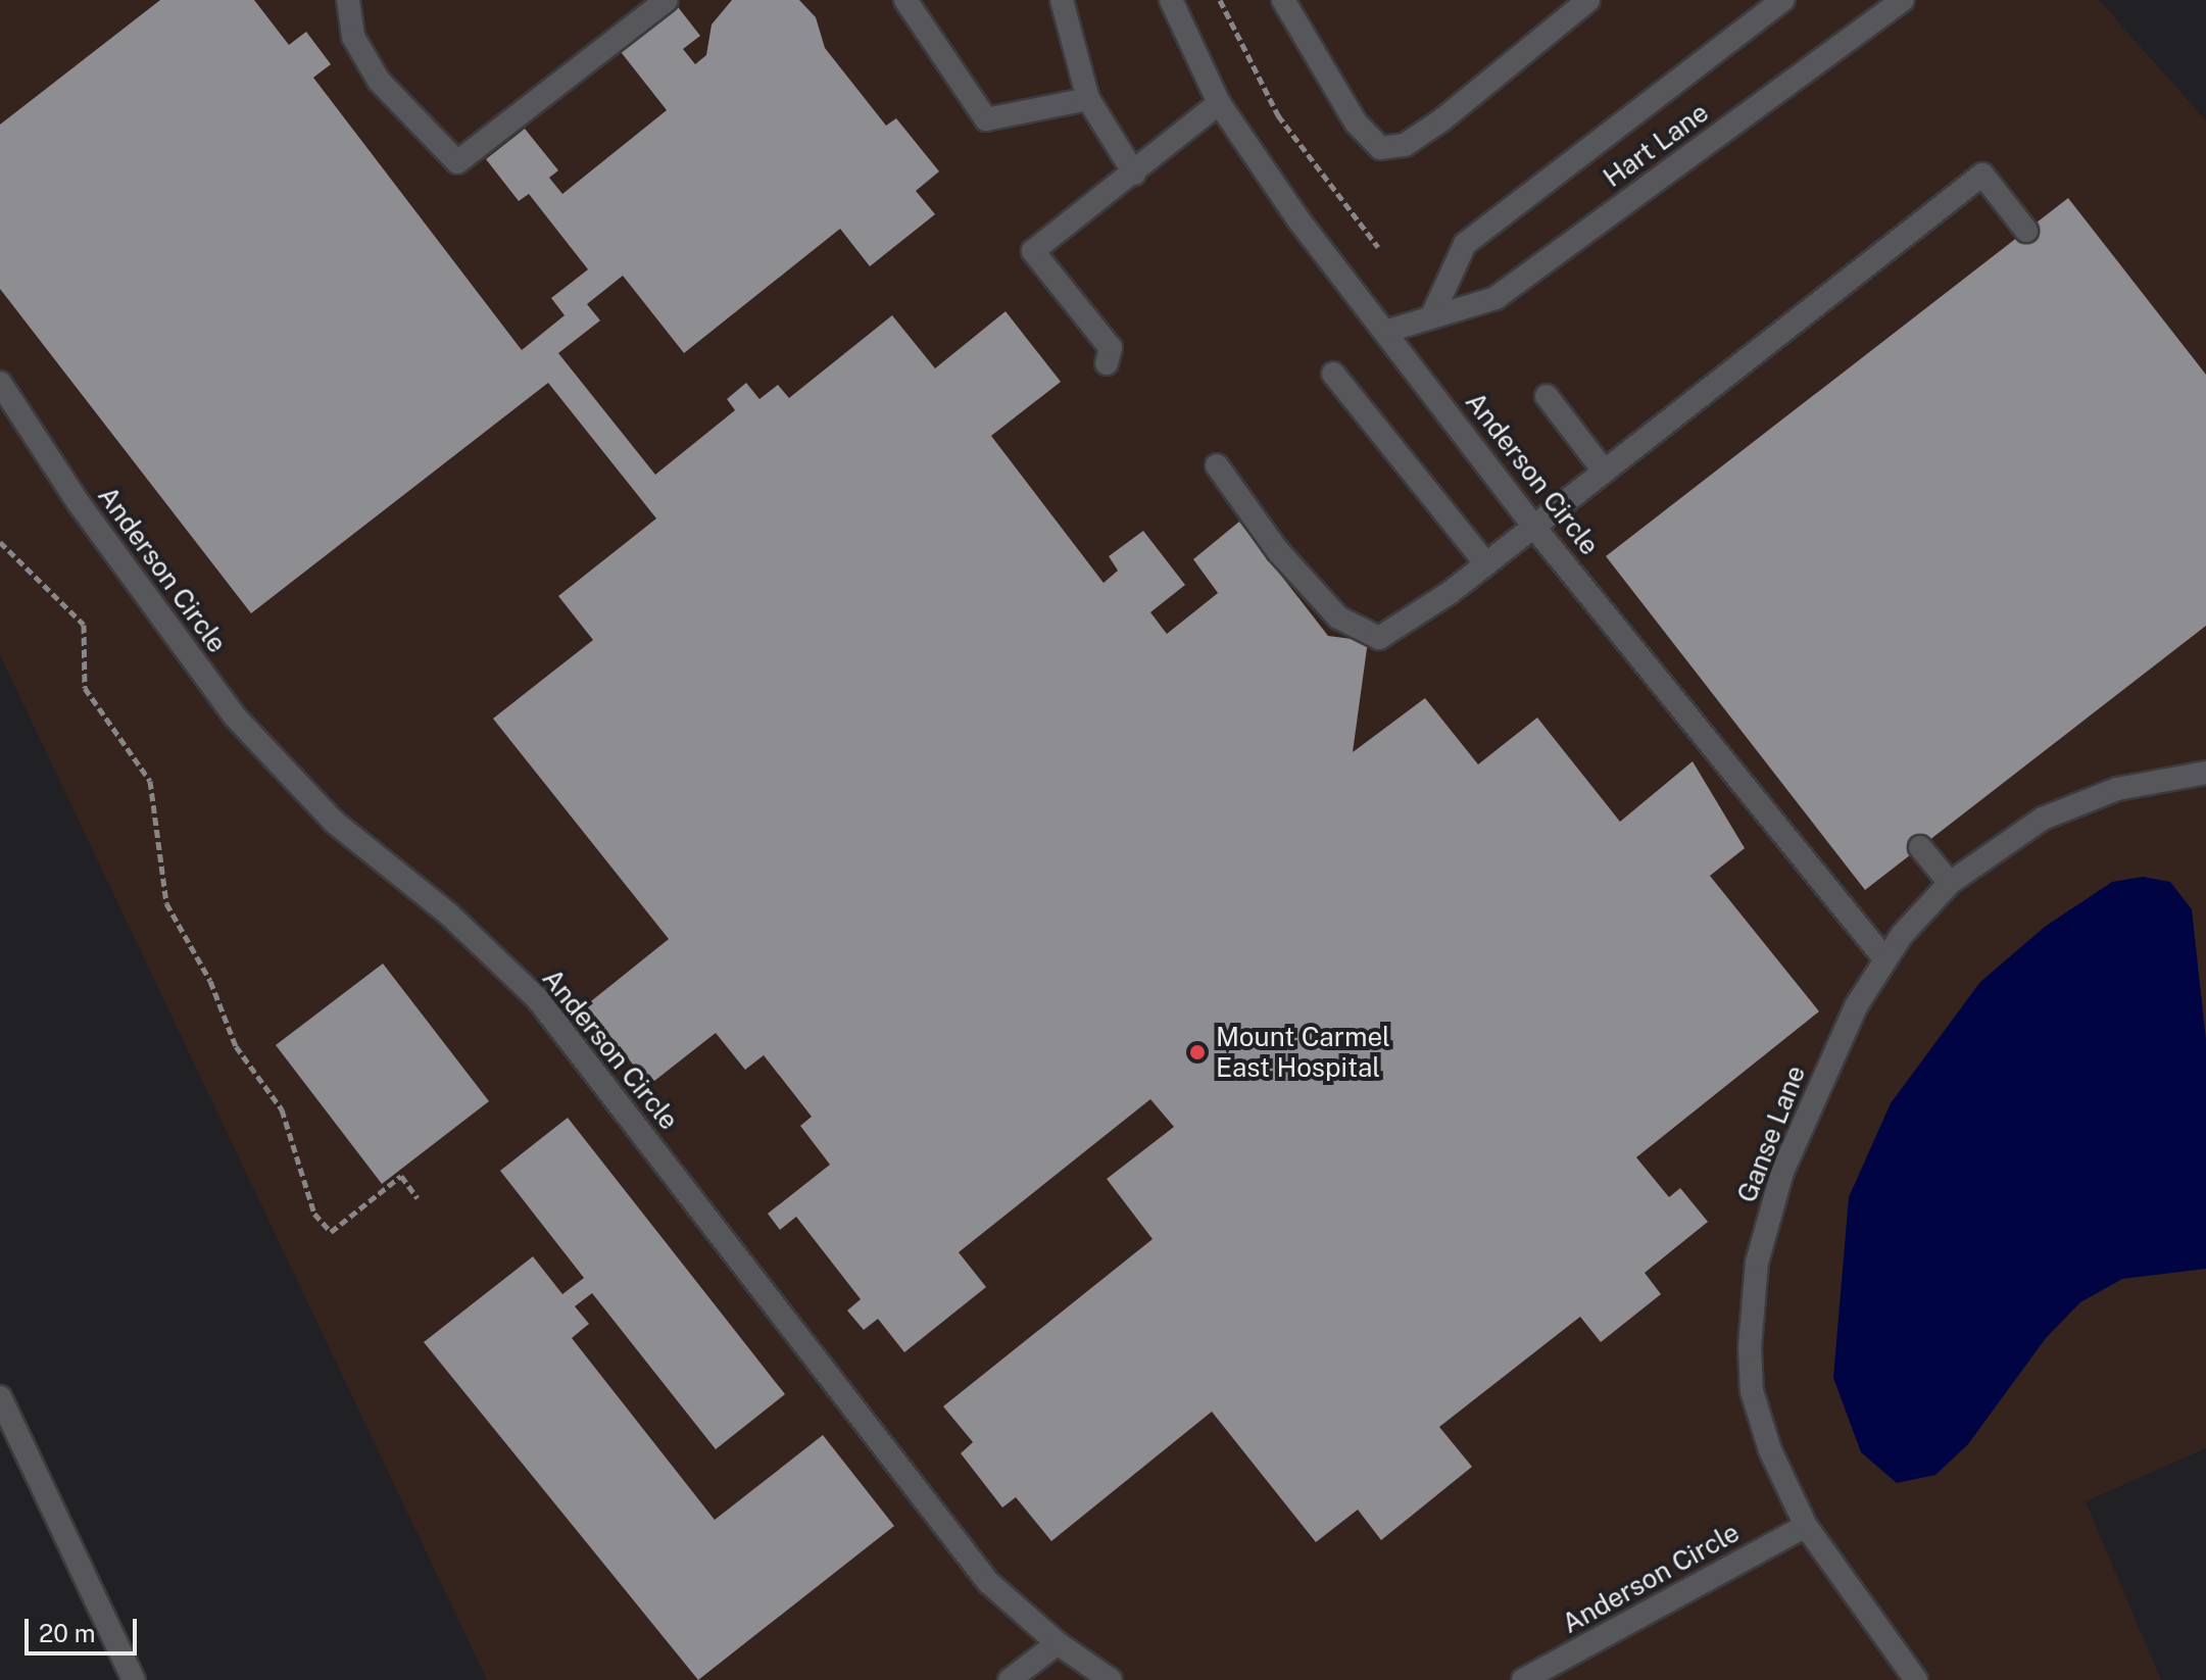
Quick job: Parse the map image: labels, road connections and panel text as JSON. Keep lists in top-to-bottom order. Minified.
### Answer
{"streets":{"street":["Hart Lane","Anderson Circle","Ganse Lane"]},"crossings":[["Hart Lane","Anderson Circle"],["Anderson Circle","Ganse Lane"]],"places":["Mount Carmel East Hospital"],"scale_bar":"20 m"}
